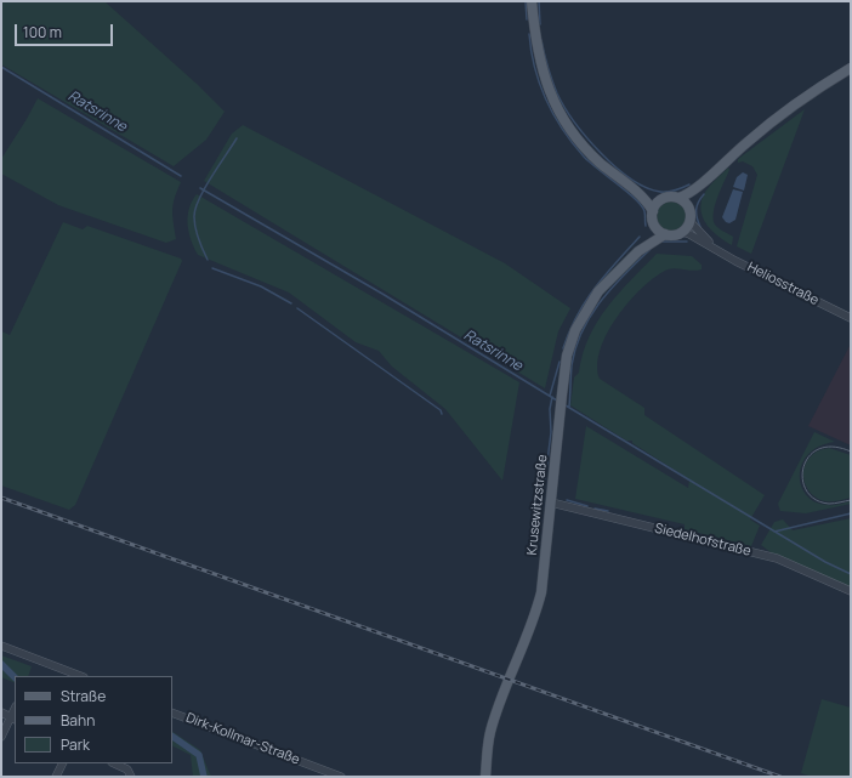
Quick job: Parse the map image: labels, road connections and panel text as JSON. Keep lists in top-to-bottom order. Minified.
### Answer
{"streets":{"main road":["Krusewitzstraße"],"street":["Heliosstraße","Siedelhofstraße","Dirk-Kollmar-Straße"]},"crossings":[["Krusewitzstraße","Siedelhofstraße"]],"water":["Ratsrinne"],"legend":["Straße","Bahn","Park"],"scale_bar":"100 m"}
